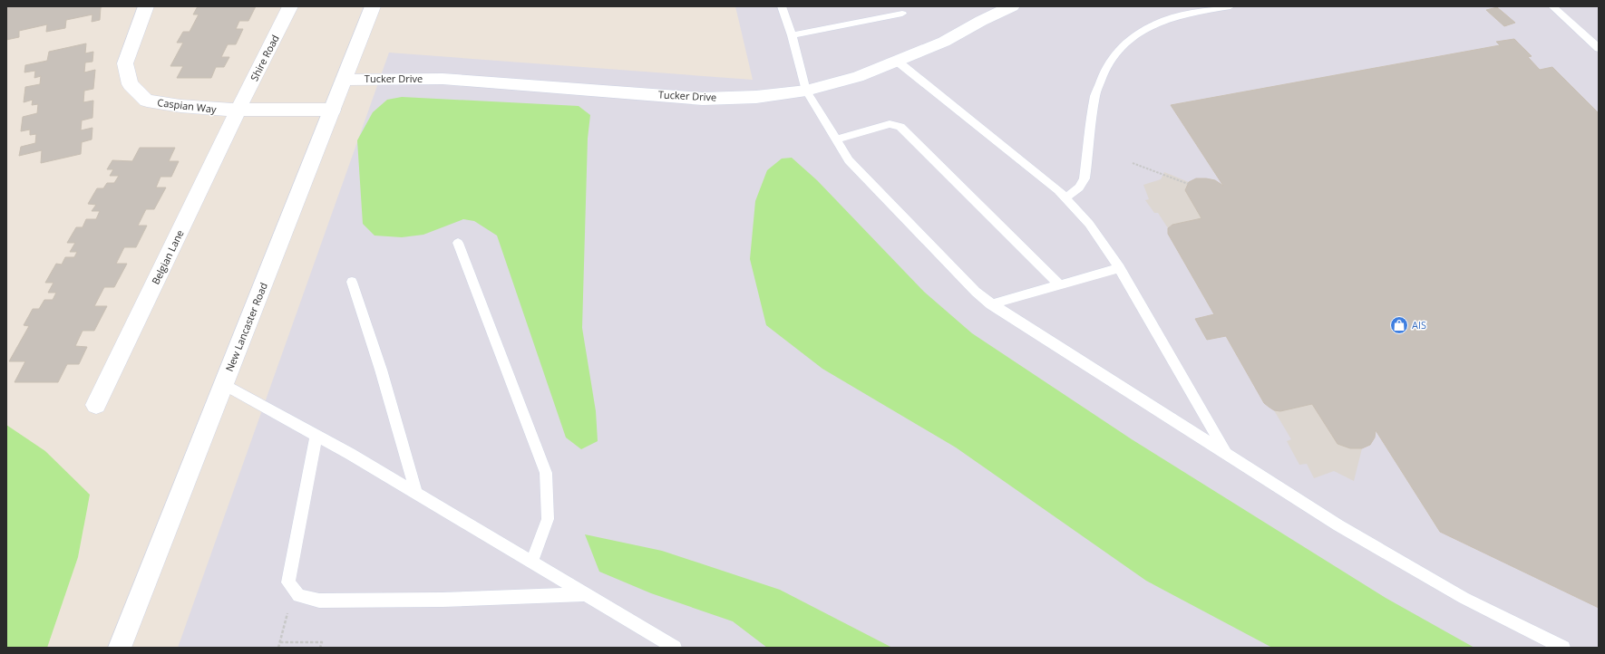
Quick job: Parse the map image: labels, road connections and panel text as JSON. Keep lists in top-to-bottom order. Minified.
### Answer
{"streets":{"street":["Shire Road","Tucker Drive","Caspian Way","Belgian Lane","New Lancaster Road"]},"crossings":[["Shire Road","Caspian Way"],["Shire Road","Belgian Lane"],["Tucker Drive","New Lancaster Road"],["Caspian Way","Belgian Lane"],["Caspian Way","New Lancaster Road"]],"places":{"shop":["AIS"]}}
